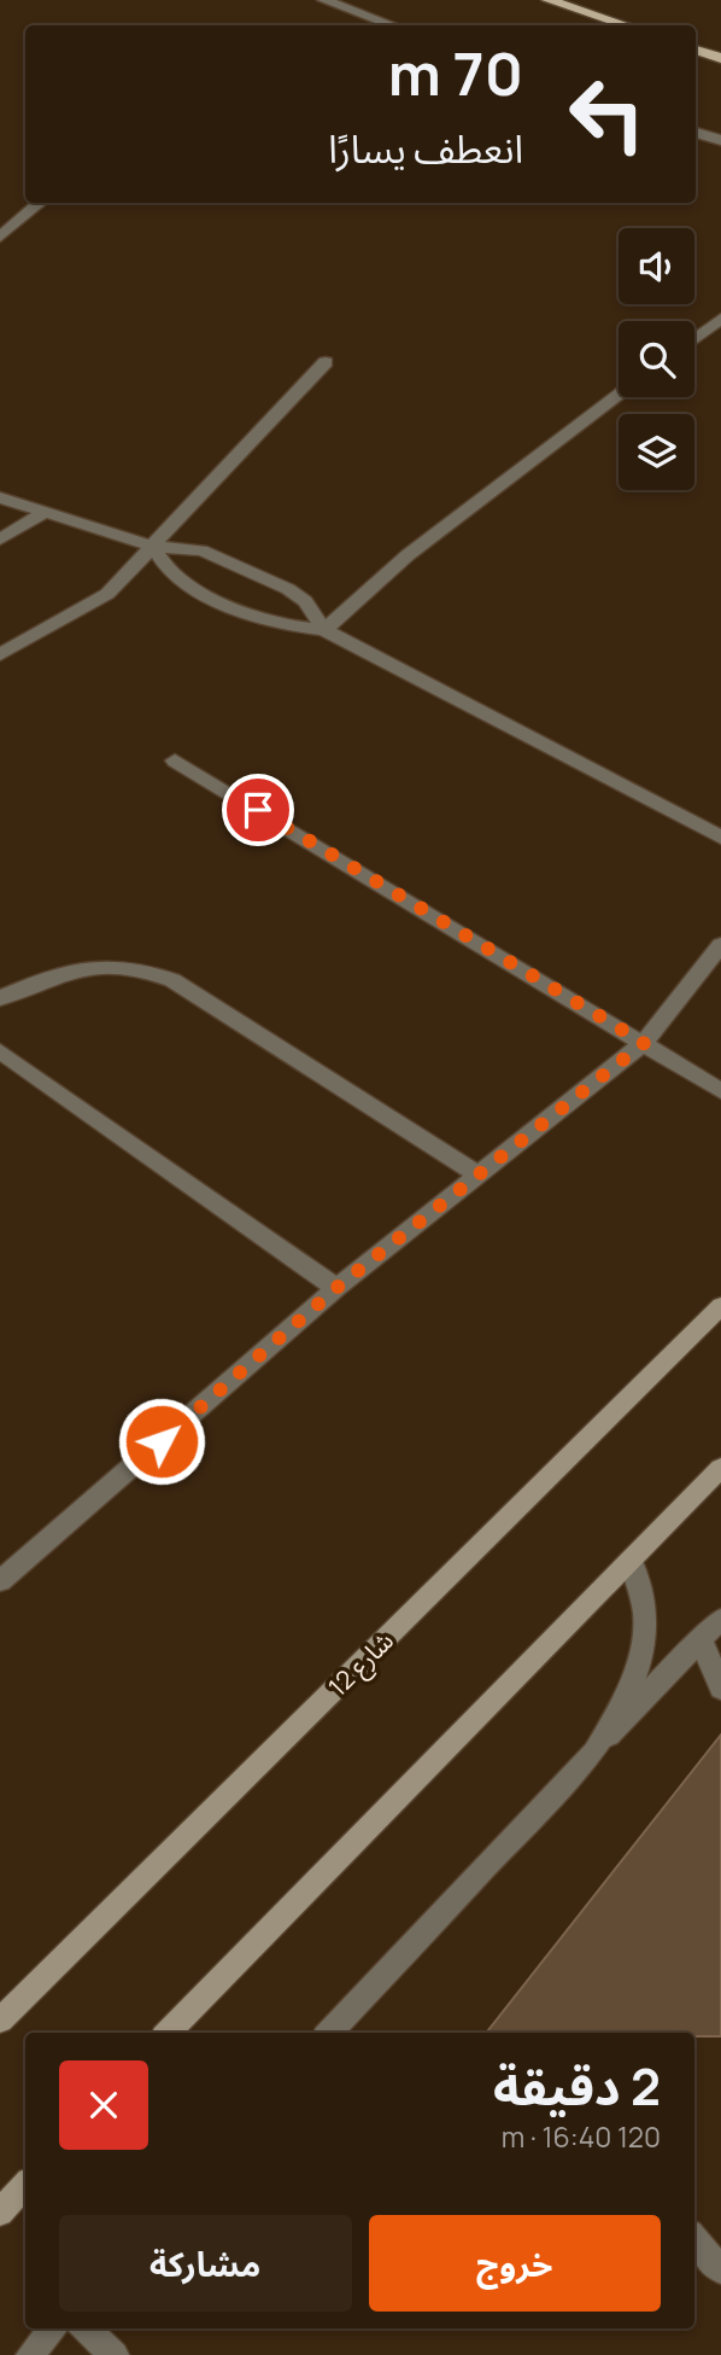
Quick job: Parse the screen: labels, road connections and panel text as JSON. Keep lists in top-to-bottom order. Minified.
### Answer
{"streets":{"street":["شارع 12"]},"page":{"turn":["70 m","انعطف يسارًا"],"heading":["2 دقيقة","120 m · 16:40"],"buttons":["خروج","مشاركة"]}}
